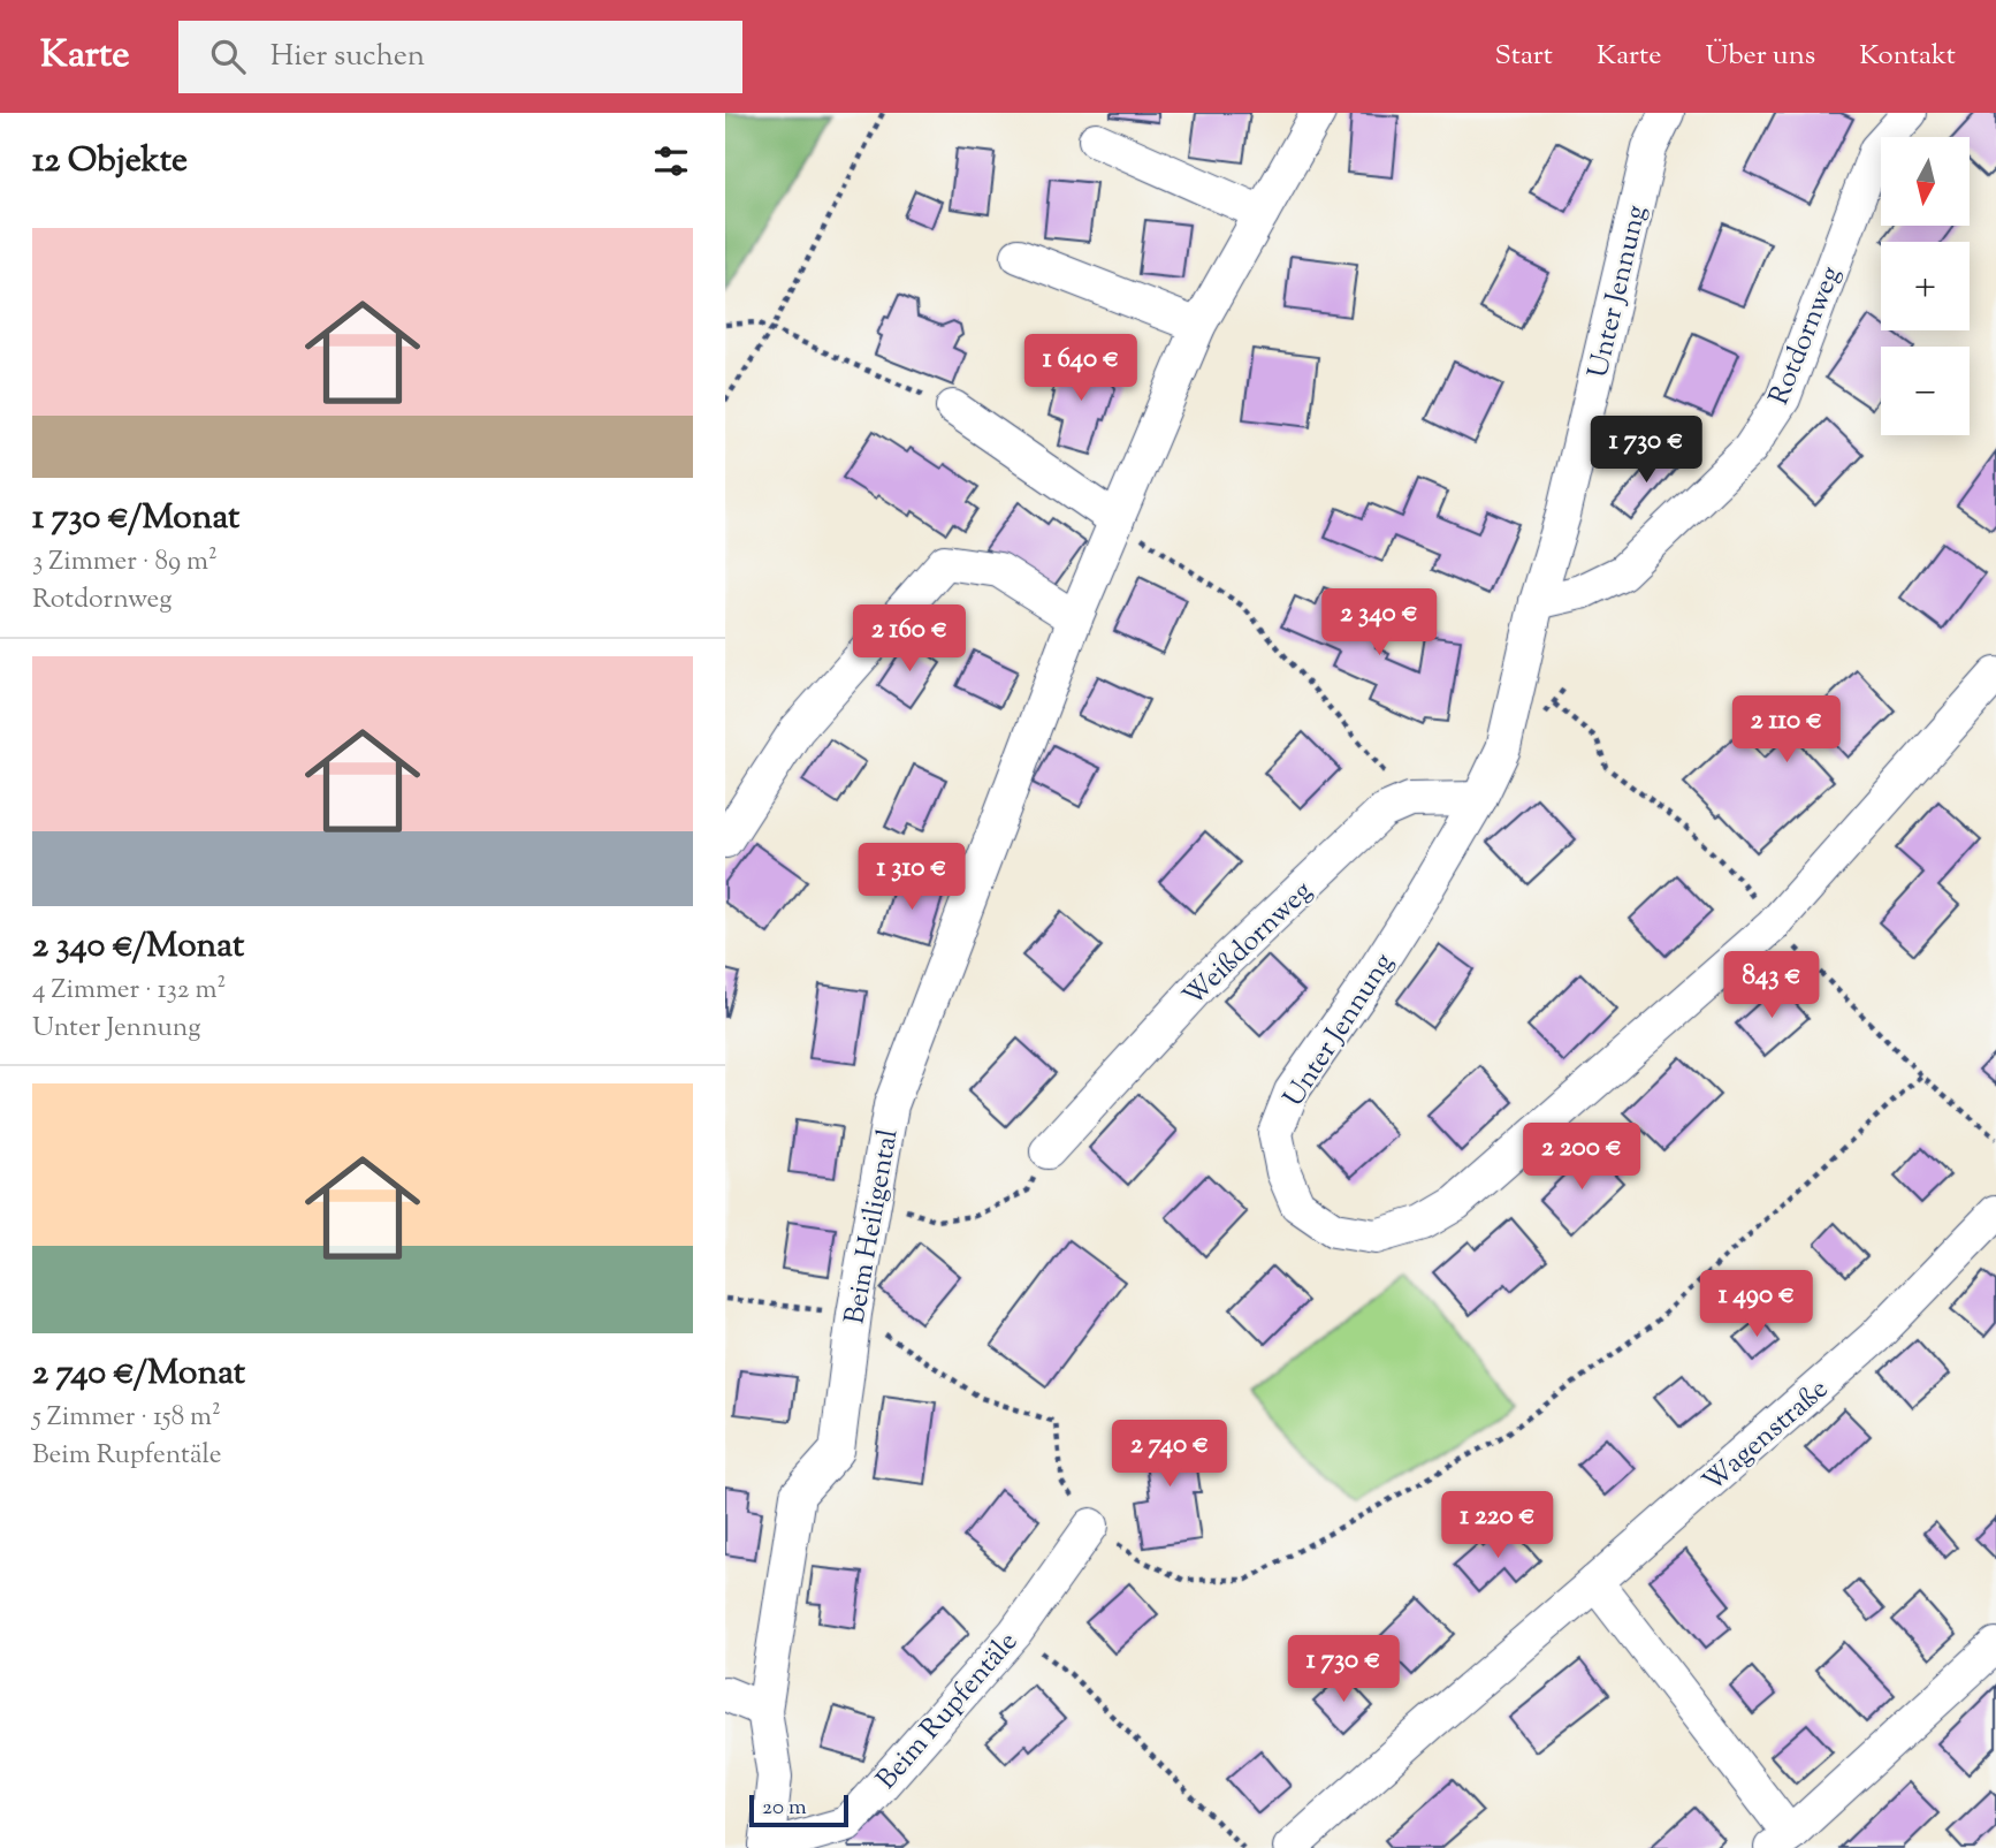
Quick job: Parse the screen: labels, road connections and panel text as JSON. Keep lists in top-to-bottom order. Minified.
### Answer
{"streets":{"street":["Unter Jennung","Rotdornweg","Weißdornweg","Beim Heiligental","Wagenstraße","Beim Rupfentäle"]},"crossings":[["Unter Jennung","Rotdornweg"],["Unter Jennung","Weißdornweg"],["Beim Heiligental","Beim Rupfentäle"]],"scale_bar":"20 m","north":"bottom","page":{"header":"Karte","search":"Hier suchen","nav":["Start","Karte","Über uns","Kontakt"],"heading":"12 Objekte","map_buttons":["+","−"],"list":[{"name":"1 730 €/Monat","note":"3 Zimmer · 89 m² · Rotdornweg"},{"name":"2 340 €/Monat","note":"4 Zimmer · 132 m² · Unter Jennung"},{"name":"2 740 €/Monat","note":"5 Zimmer · 158 m² · Beim Rupfentäle"}],"price":["1 640 €","1 730 €","2 340 €","2 160 €","2 110 €","1 310 €","843 €","2 200 €","1 490 €","2 740 €","1 220 €","1 730 €"],"scale":"20 m"}}
